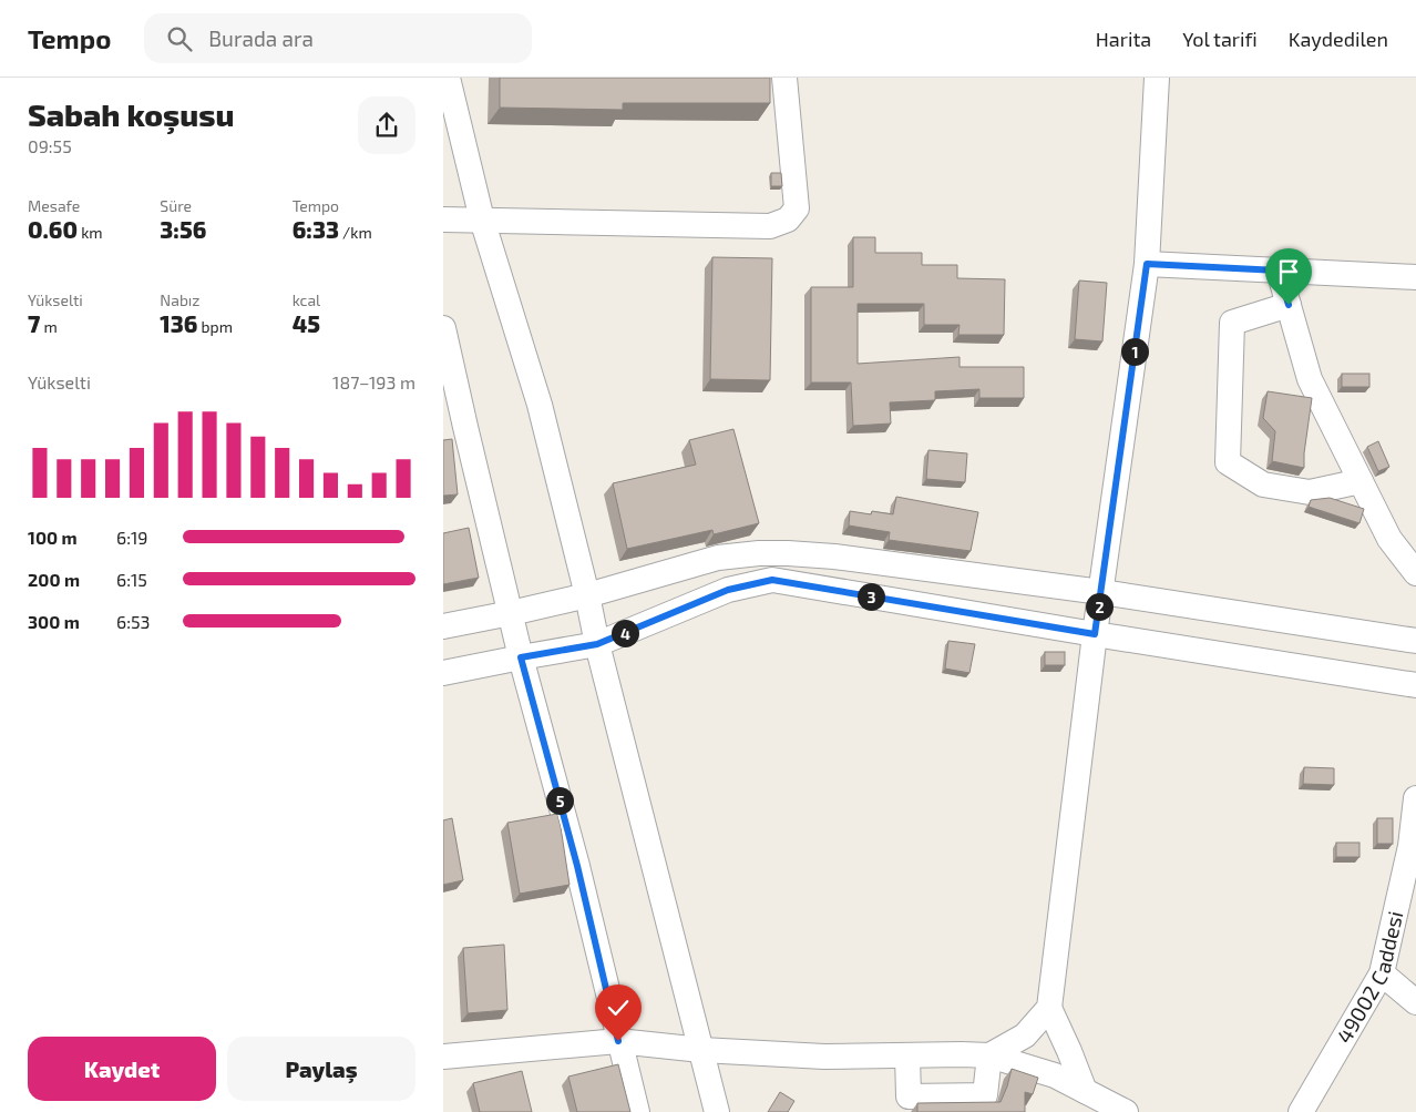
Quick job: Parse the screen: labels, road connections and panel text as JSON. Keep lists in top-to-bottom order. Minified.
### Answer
{"streets":{"street":["49002 Caddesi"]},"page":{"header":"Tempo","search":"Burada ara","nav":["Harita","Yol tarifi","Kaydedilen"],"heading":["Sabah koşusu","09:55"],"stats":[["Mesafe","0.60 km"],["Süre","3:56"],["Tempo","6:33 /km"],["Yükselti","7 m"],["Nabız","136 bpm"],["kcal","45"]],"pins":["1","3","2","4","5"],"chart":["Yükselti","187–193 m"],"list":[{"name":"100 m","note":"6:19"},{"name":"200 m","note":"6:15"},{"name":"300 m","note":"6:53"}],"buttons":["Kaydet","Paylaş"]}}
